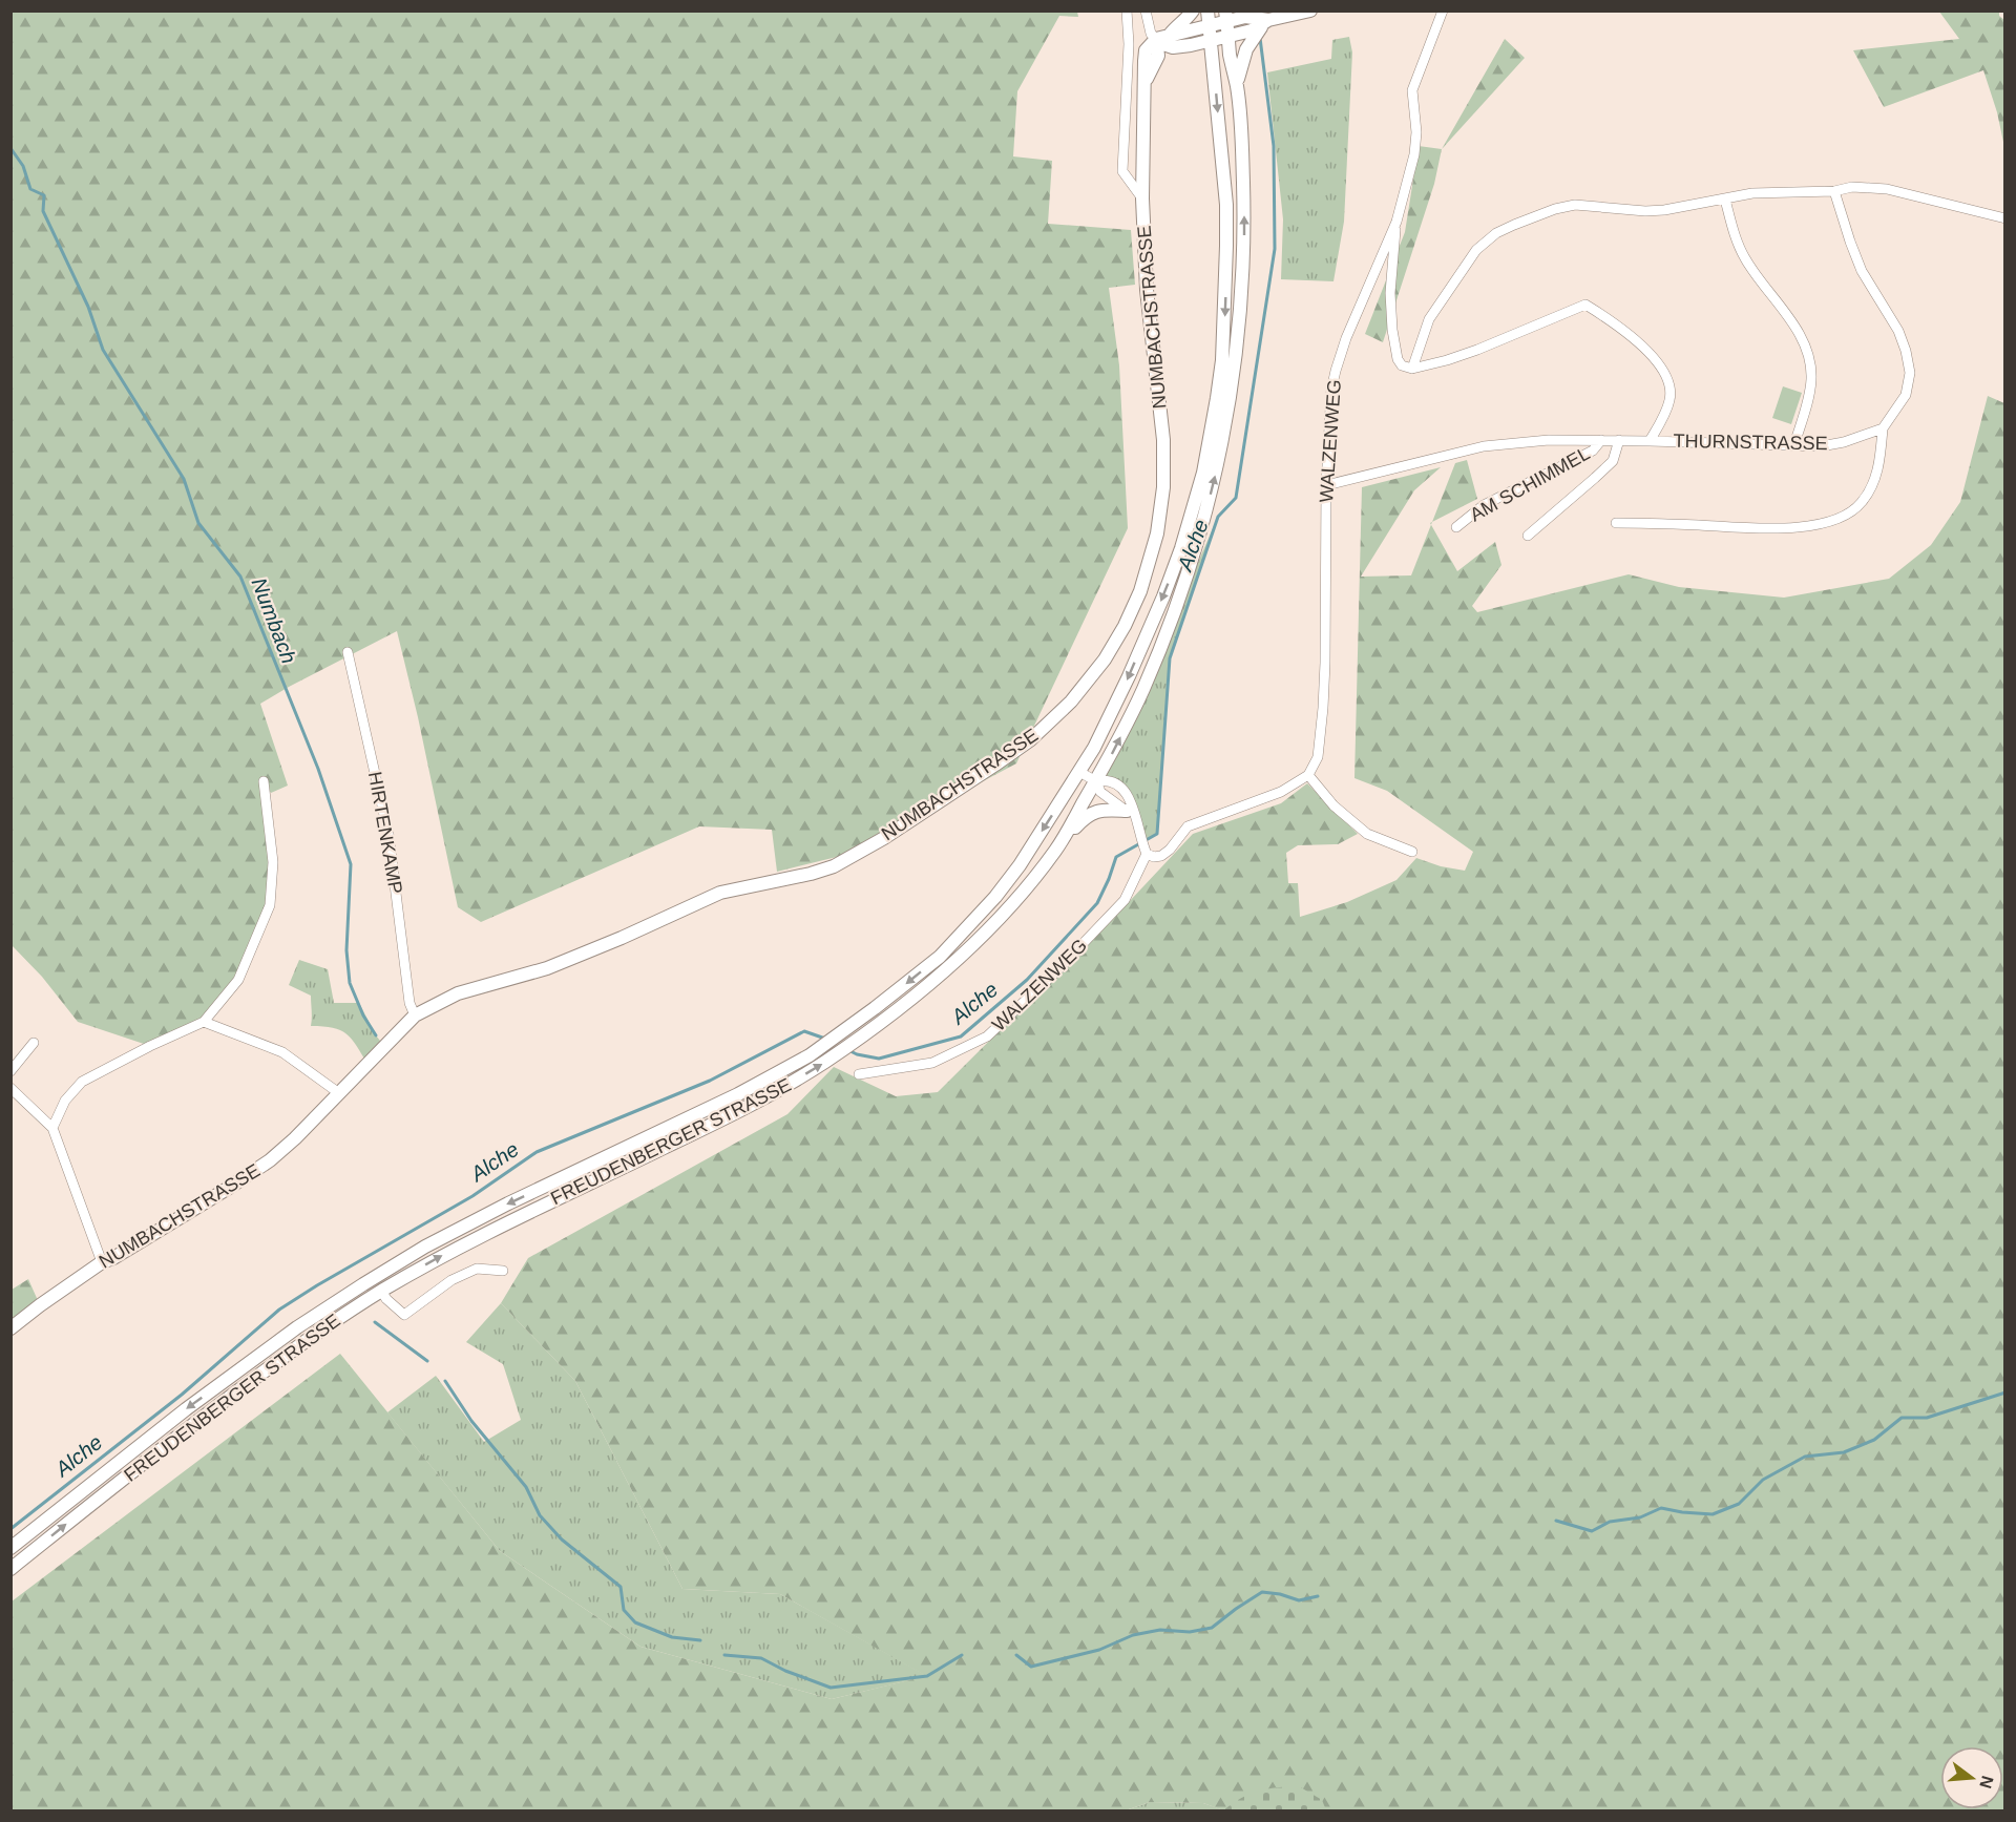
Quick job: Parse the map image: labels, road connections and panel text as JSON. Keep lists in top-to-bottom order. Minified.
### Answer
{"streets":{"main road":["NUMBACHSTRASSE","FREUDENBERGER STRASSE"],"street":["WALZENWEG","THURNSTRASSE","AM SCHIMMEL","HIRTENKAMP"]},"crossings":[["NUMBACHSTRASSE","HIRTENKAMP"],["WALZENWEG","THURNSTRASSE"],["THURNSTRASSE","AM SCHIMMEL"]],"water":["Alche","Numbach"],"north":"right"}
